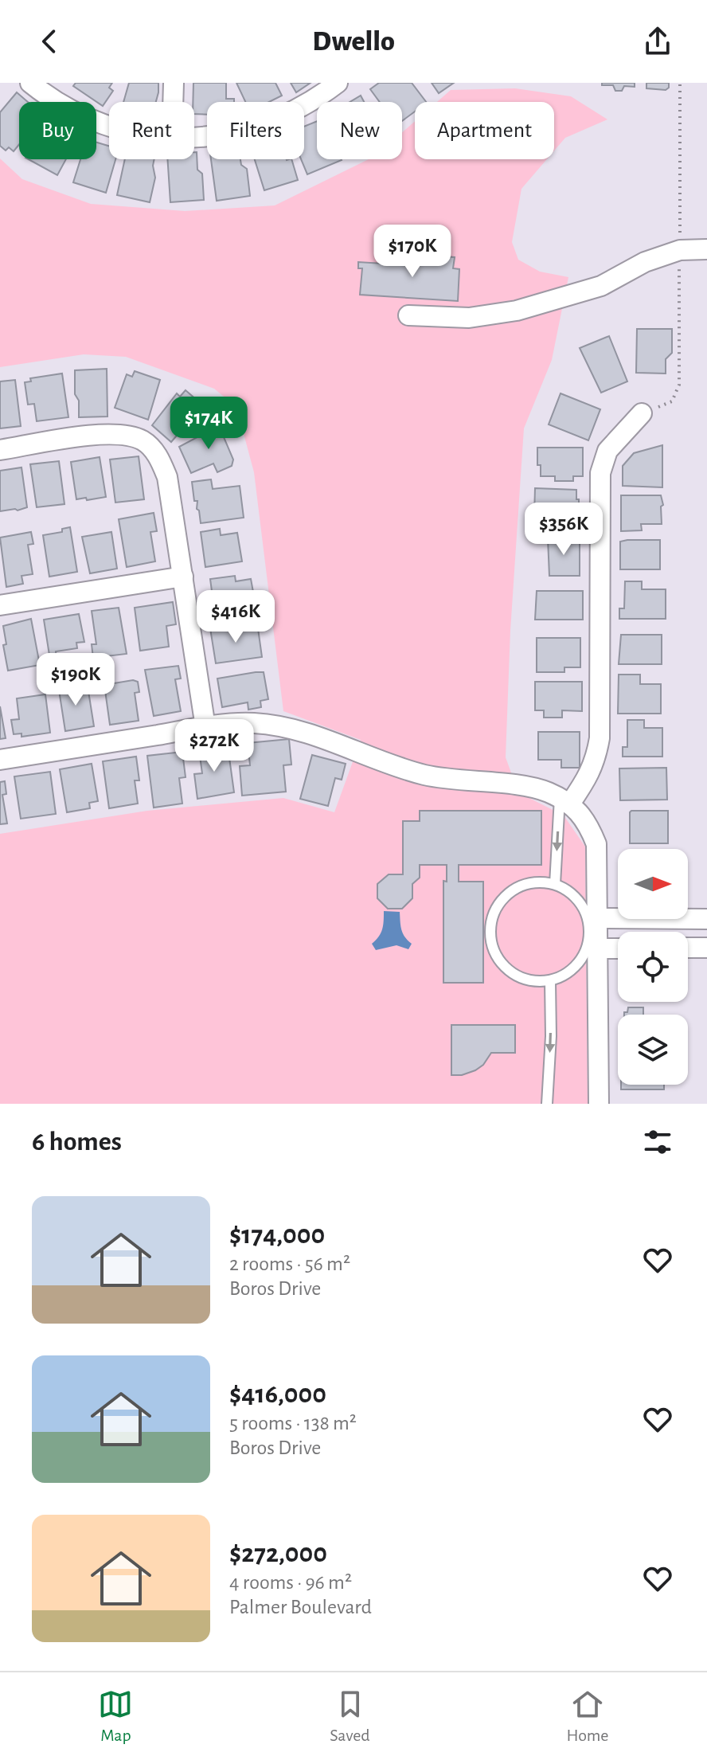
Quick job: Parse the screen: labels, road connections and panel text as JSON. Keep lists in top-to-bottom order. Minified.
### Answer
{"north":"right","page":{"header":"Dwello","chip":["Buy","Rent","Filters","New","Apartment"],"price":["$170K","$174K","$356K","$416K","$190K","$272K"],"heading":"6 homes","list":[{"name":"$174,000","note":"2 rooms · 56 m² · Boros Drive"},{"name":"$416,000","note":"5 rooms · 138 m² · Boros Drive"},{"name":"$272,000","note":"4 rooms · 96 m² · Palmer Boulevard"}],"tabs":["Map","Saved","Home"]}}
